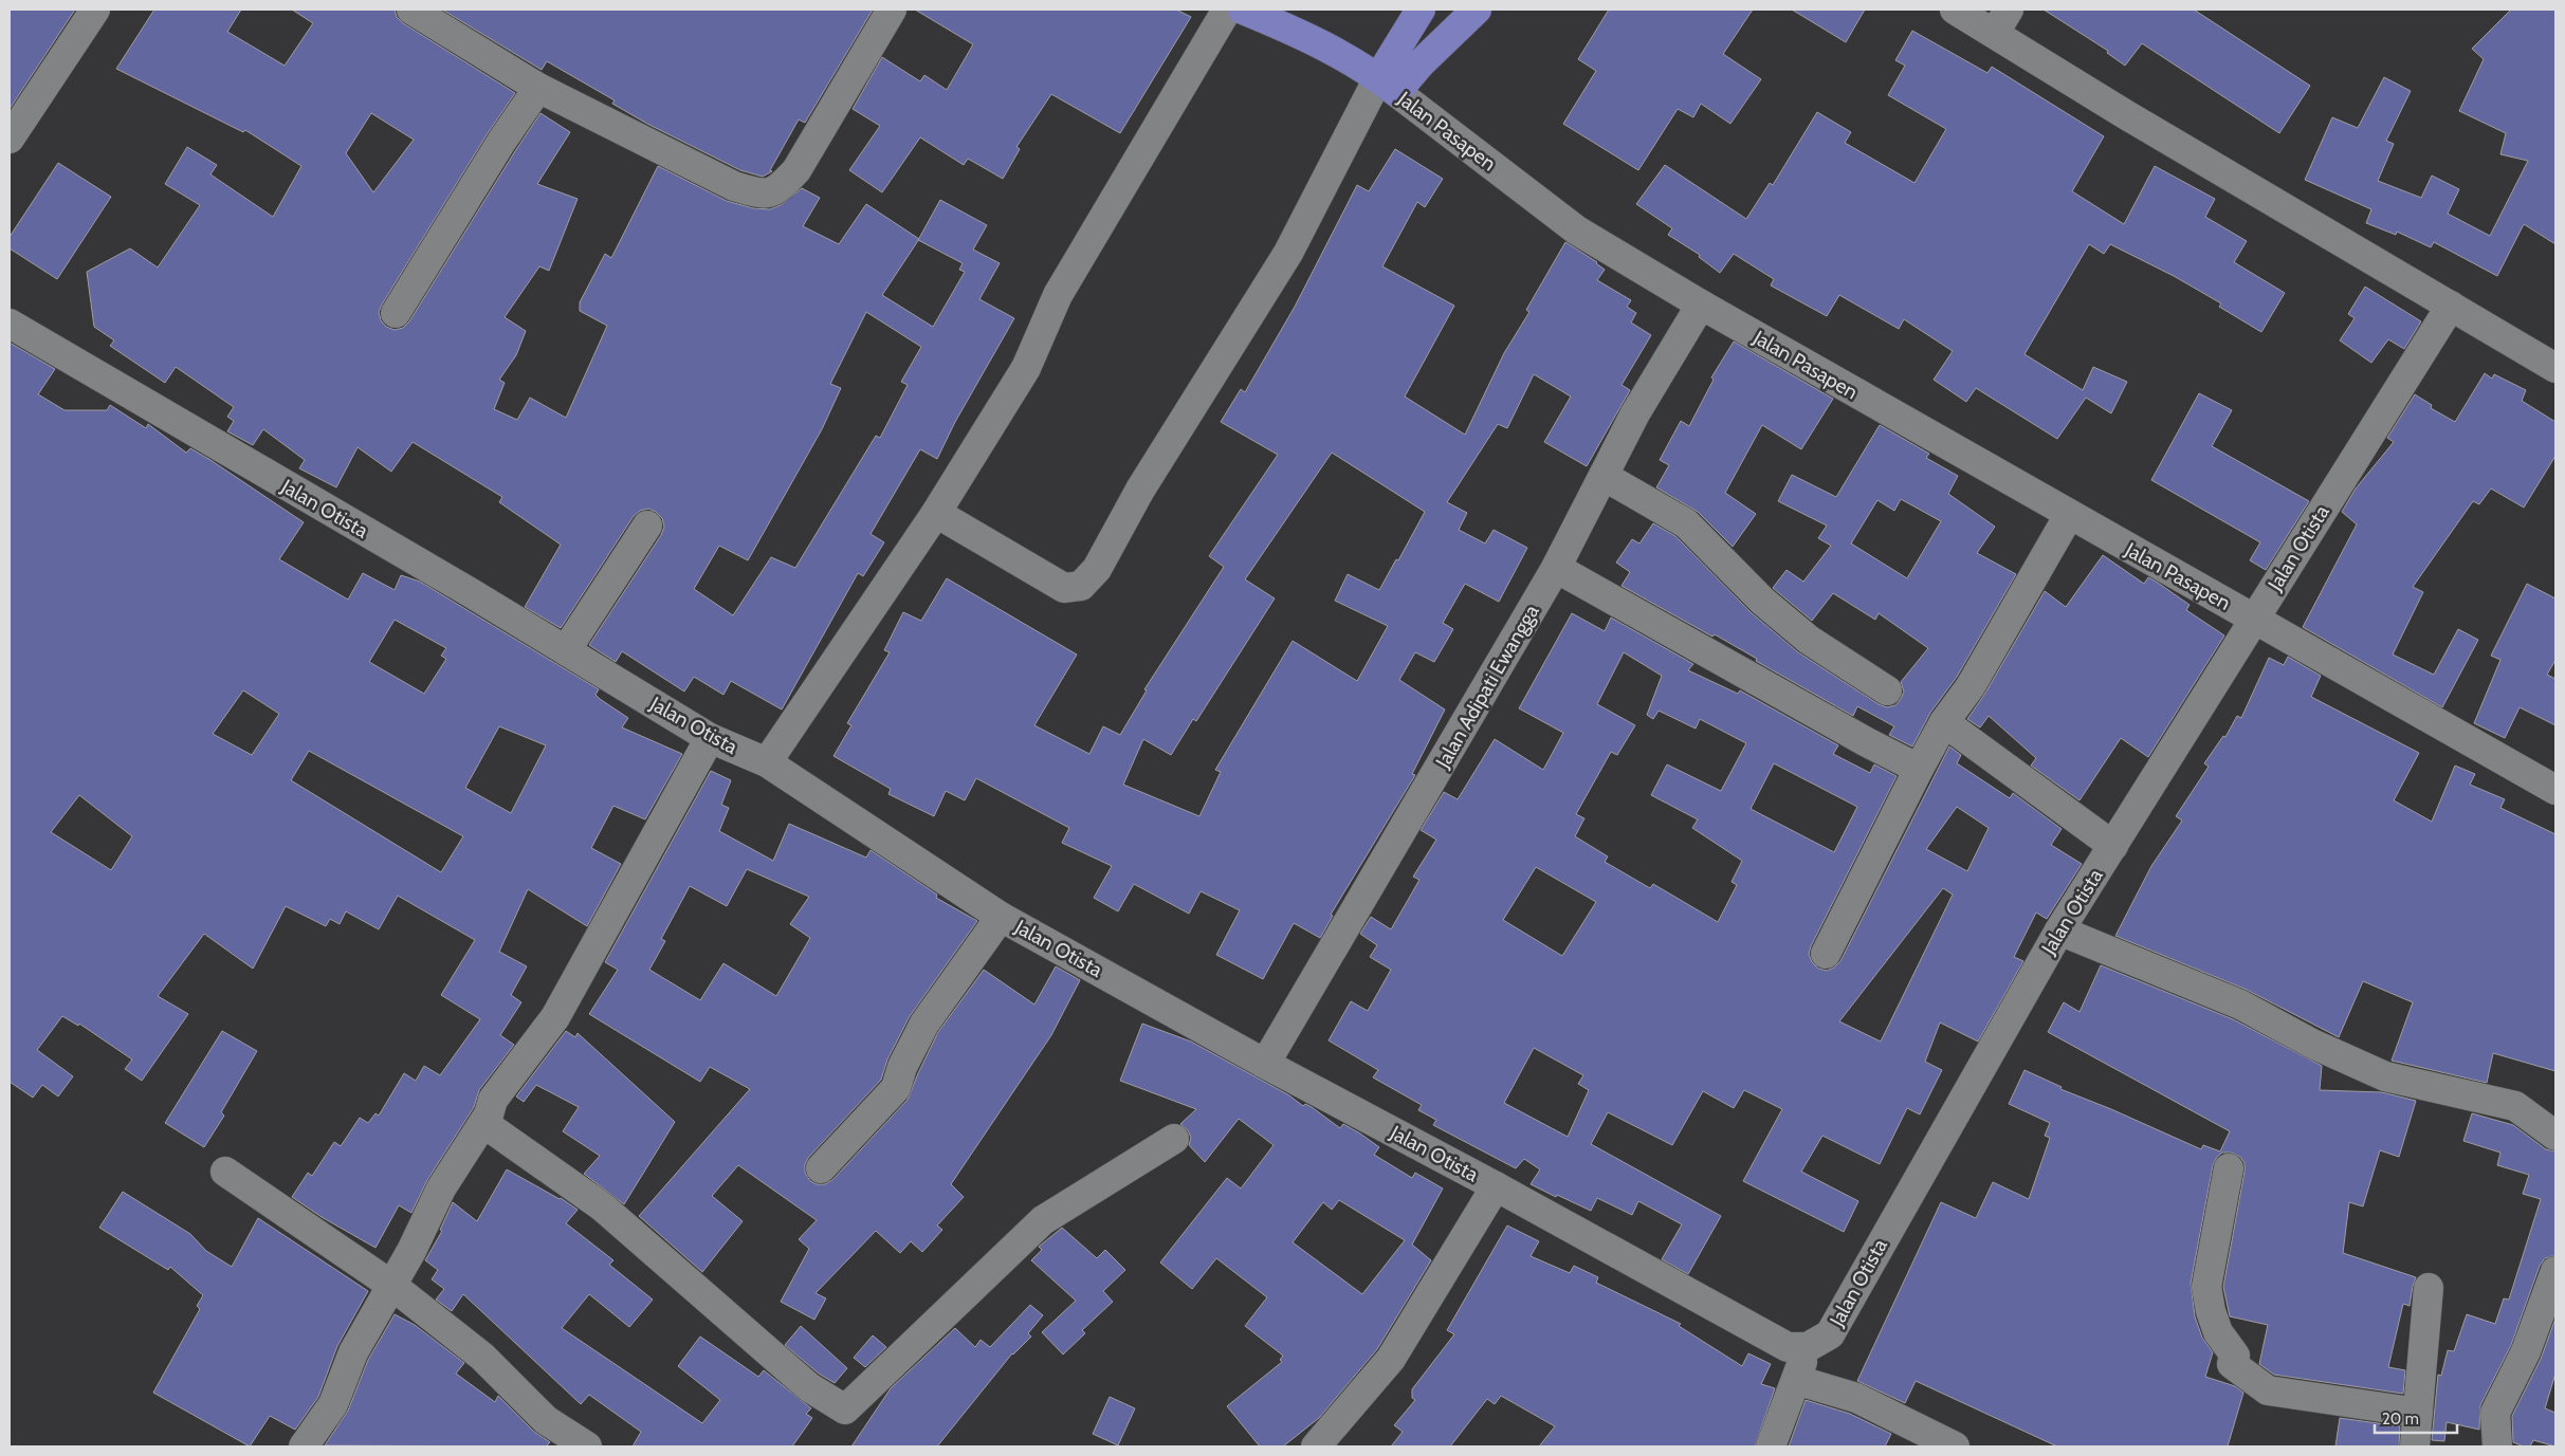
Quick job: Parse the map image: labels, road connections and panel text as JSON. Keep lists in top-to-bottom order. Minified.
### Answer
{"streets":{"street":["Jalan Pasapen","Jalan Otista","Jalan Adipati Ewangga"]},"crossings":[["Jalan Pasapen","Jalan Otista"],["Jalan Pasapen","Jalan Adipati Ewangga"],["Jalan Otista","Jalan Adipati Ewangga"]],"scale_bar":"20 m"}
